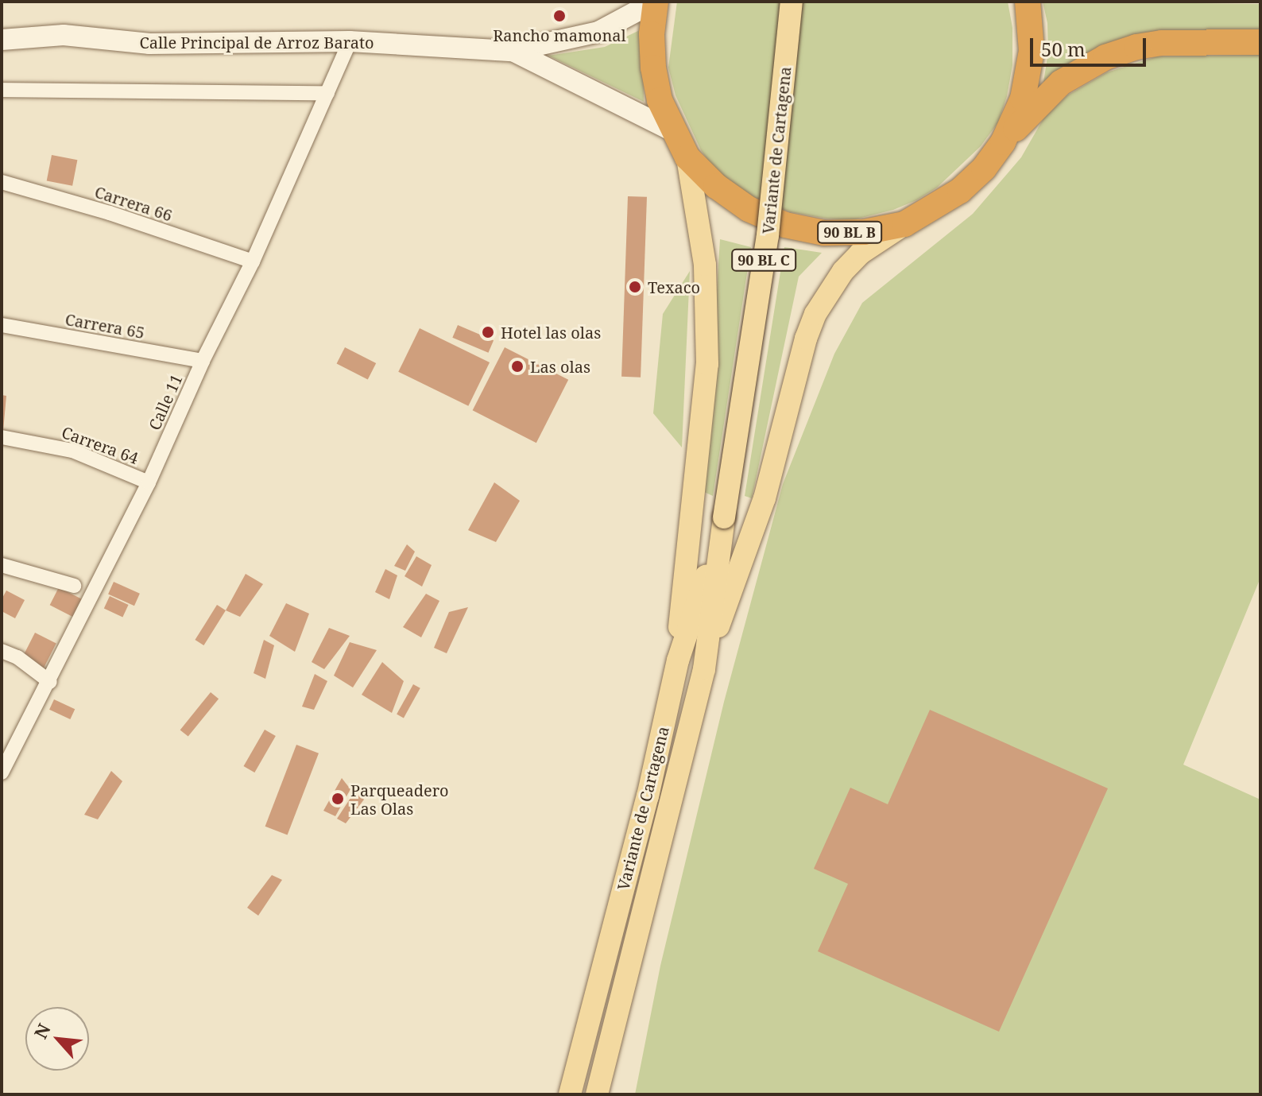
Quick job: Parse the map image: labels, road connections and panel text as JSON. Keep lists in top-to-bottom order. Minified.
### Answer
{"streets":{"highway":["90 BL B"],"main road":["Variante de Cartagena","90 BL C"],"street":["Calle Principal de Arroz Barato","Carrera 66","Carrera 65","Calle 11","Carrera 64"]},"crossings":[["Calle Principal de Arroz Barato","90 BL B"],["Calle Principal de Arroz Barato","Calle 11"],["Carrera 66","Calle 11"],["Carrera 65","Calle 11"],["Calle 11","Carrera 64"]],"places":["Rancho mamonal","Texaco","Hotel las olas","Las olas","Parqueadero Las Olas"],"scale_bar":"50 m","north":"top left"}
